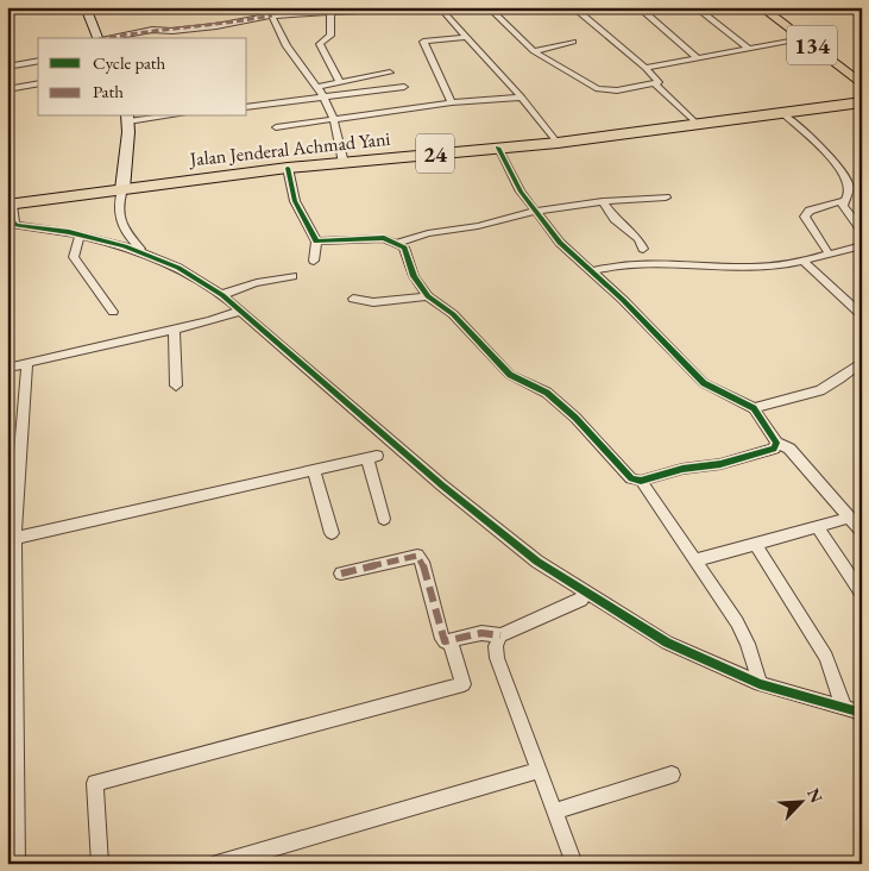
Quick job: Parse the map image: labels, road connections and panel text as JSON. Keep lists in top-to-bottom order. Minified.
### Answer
{"streets":{"highway":["Jalan Jenderal Achmad Yani","24"],"main road":["134"]},"legend":["Cycle path","Path"],"north":"top right"}
